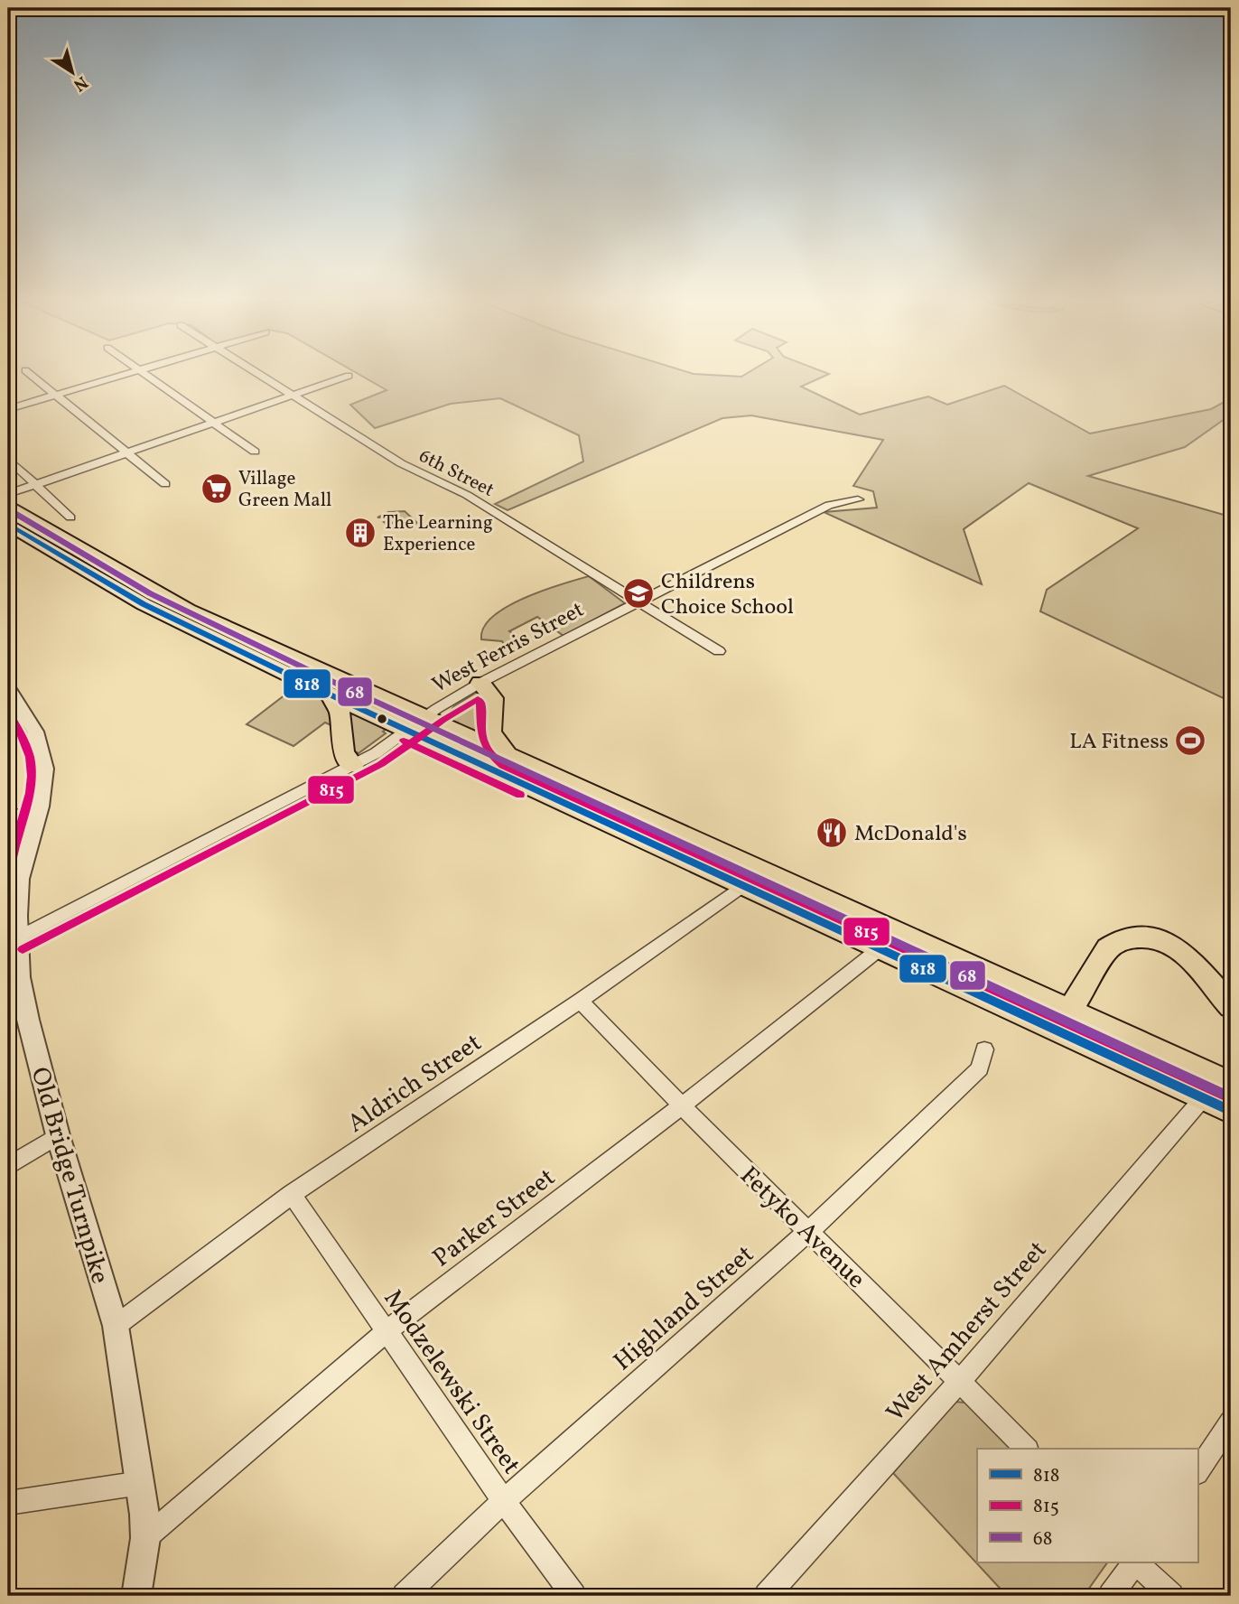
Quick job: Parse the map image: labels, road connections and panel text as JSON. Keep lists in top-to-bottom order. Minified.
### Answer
{"streets":{"street":["6th Street","West Ferris Street","Aldrich Street","Old Bridge Turnpike","Parker Street","Fetyko Avenue","Highland Street","West Amherst Street","Modzelewski Street"]},"crossings":[["6th Street","West Ferris Street"],["West Ferris Street","Old Bridge Turnpike"],["Aldrich Street","Old Bridge Turnpike"],["Aldrich Street","Fetyko Avenue"],["Aldrich Street","Modzelewski Street"],["Old Bridge Turnpike","Parker Street"],["Parker Street","Fetyko Avenue"],["Parker Street","Modzelewski Street"],["Fetyko Avenue","Highland Street"],["Fetyko Avenue","West Amherst Street"],["Highland Street","Modzelewski Street"]],"places":{"supermarket":["Village Green Mall"],"building":["The Learning Experience"],"school or university":["Childrens Choice School"],"sports":["LA Fitness"],"restaurant":["McDonald's"]},"lines":["transit line 68","transit line 818","transit line 815"],"legend":["818","815","68"],"north":"bottom right"}
